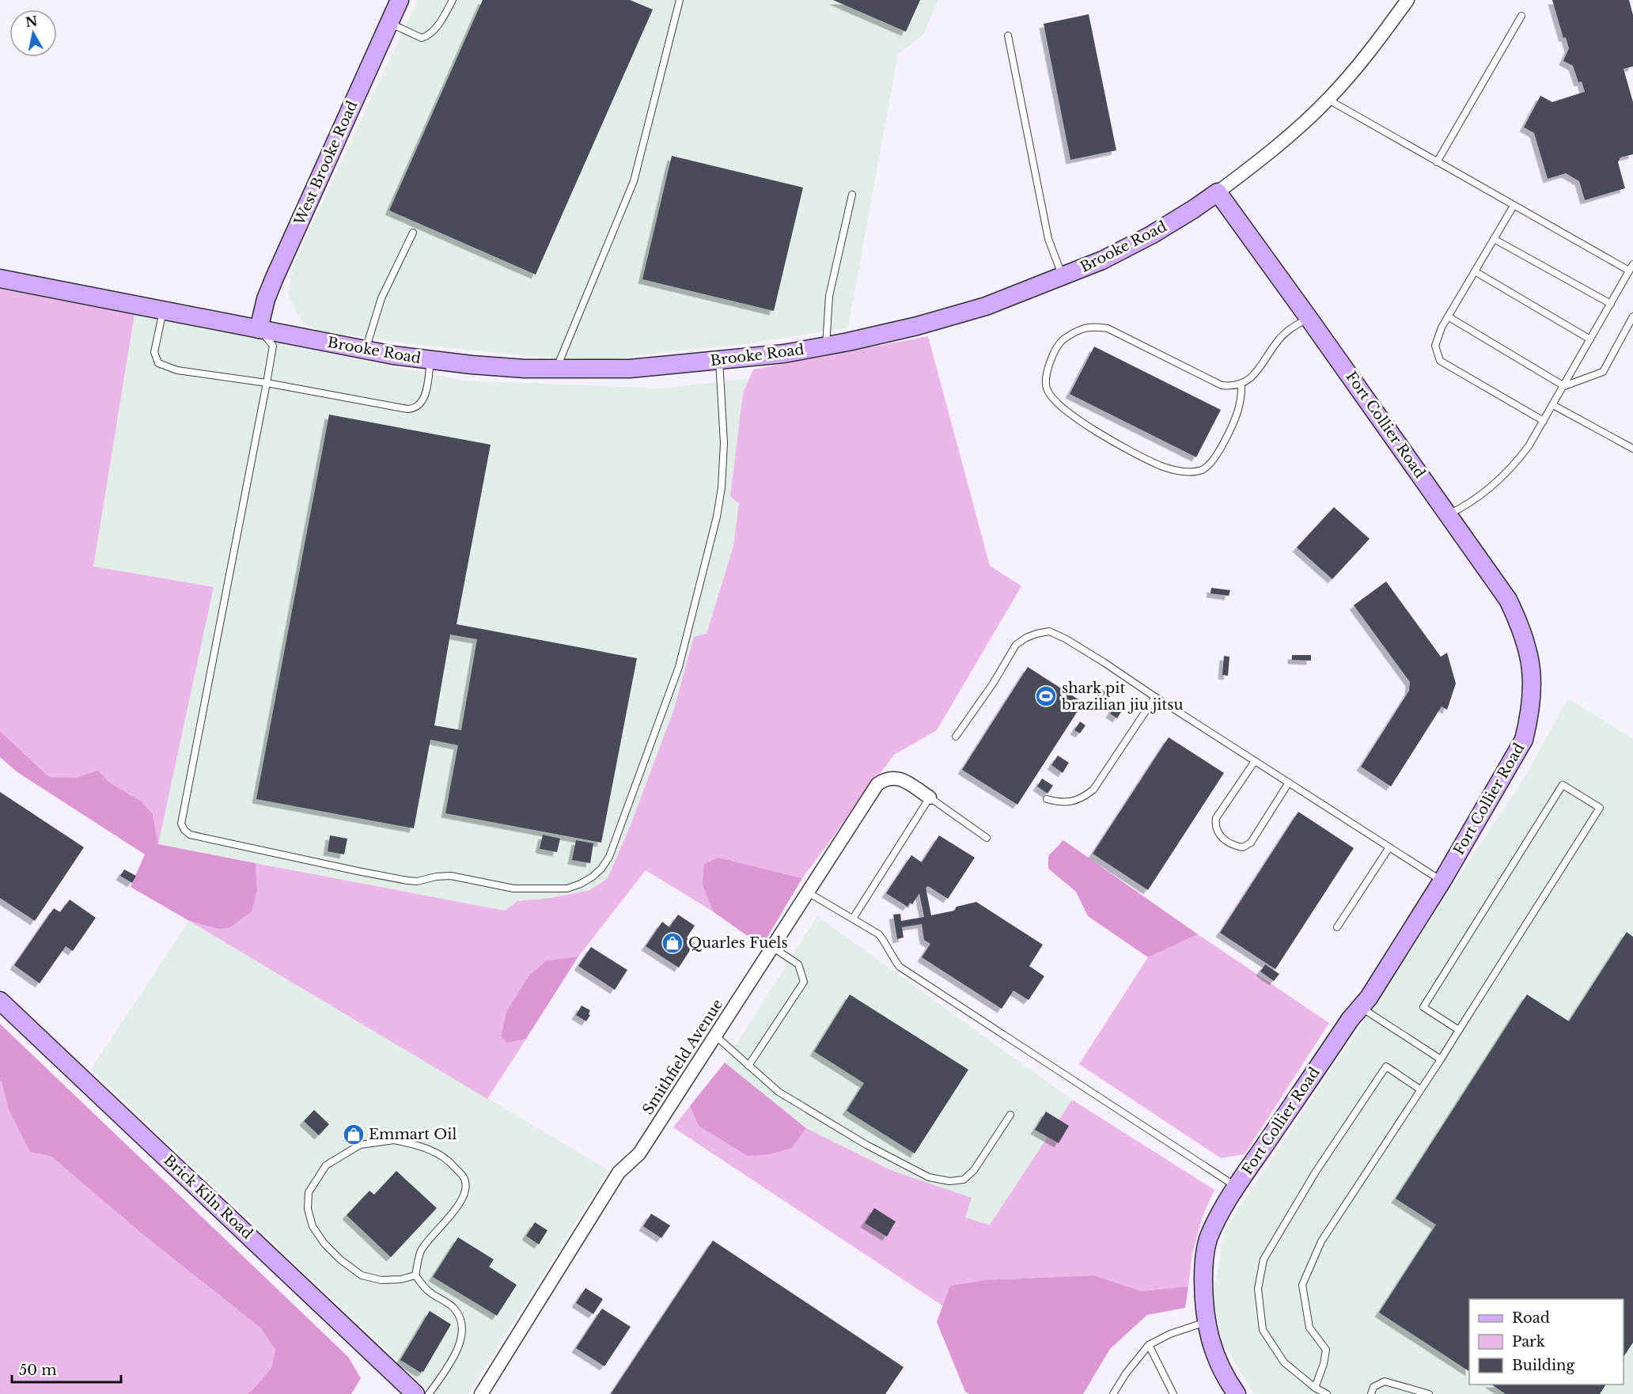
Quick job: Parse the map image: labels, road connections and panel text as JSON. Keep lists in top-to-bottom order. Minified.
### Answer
{"streets":{"street":["West Brooke Road","Brooke Road","Fort Collier Road","Smithfield Avenue","Brick Kiln Road"]},"crossings":[["West Brooke Road","Brooke Road"],["Brooke Road","Fort Collier Road"]],"places":{"sports":["shark pit brazilian jiu jitsu"],"shop":["Quarles Fuels","Emmart Oil"]},"legend":["Road","Park","Building"],"scale_bar":"50 m","north":"top"}
